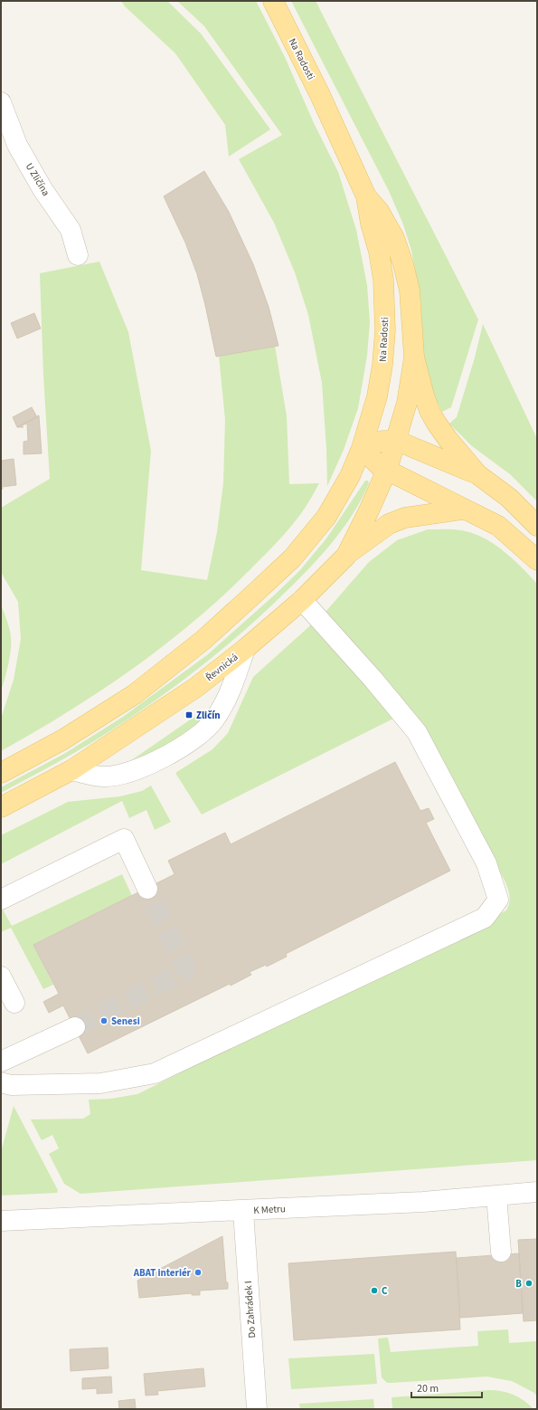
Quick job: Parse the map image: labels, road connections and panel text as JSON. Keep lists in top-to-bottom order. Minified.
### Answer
{"streets":{"main road":["Na Radosti","Řevnická"],"street":["U Zličína","K Metru","Do Zahrádek I"]},"crossings":[["Na Radosti","Řevnická"],["K Metru","Do Zahrádek I"]],"places":{"transit":["Zličín"],"other":["Senesi","ABAT interiér","B","C"]},"scale_bar":"20 m"}
